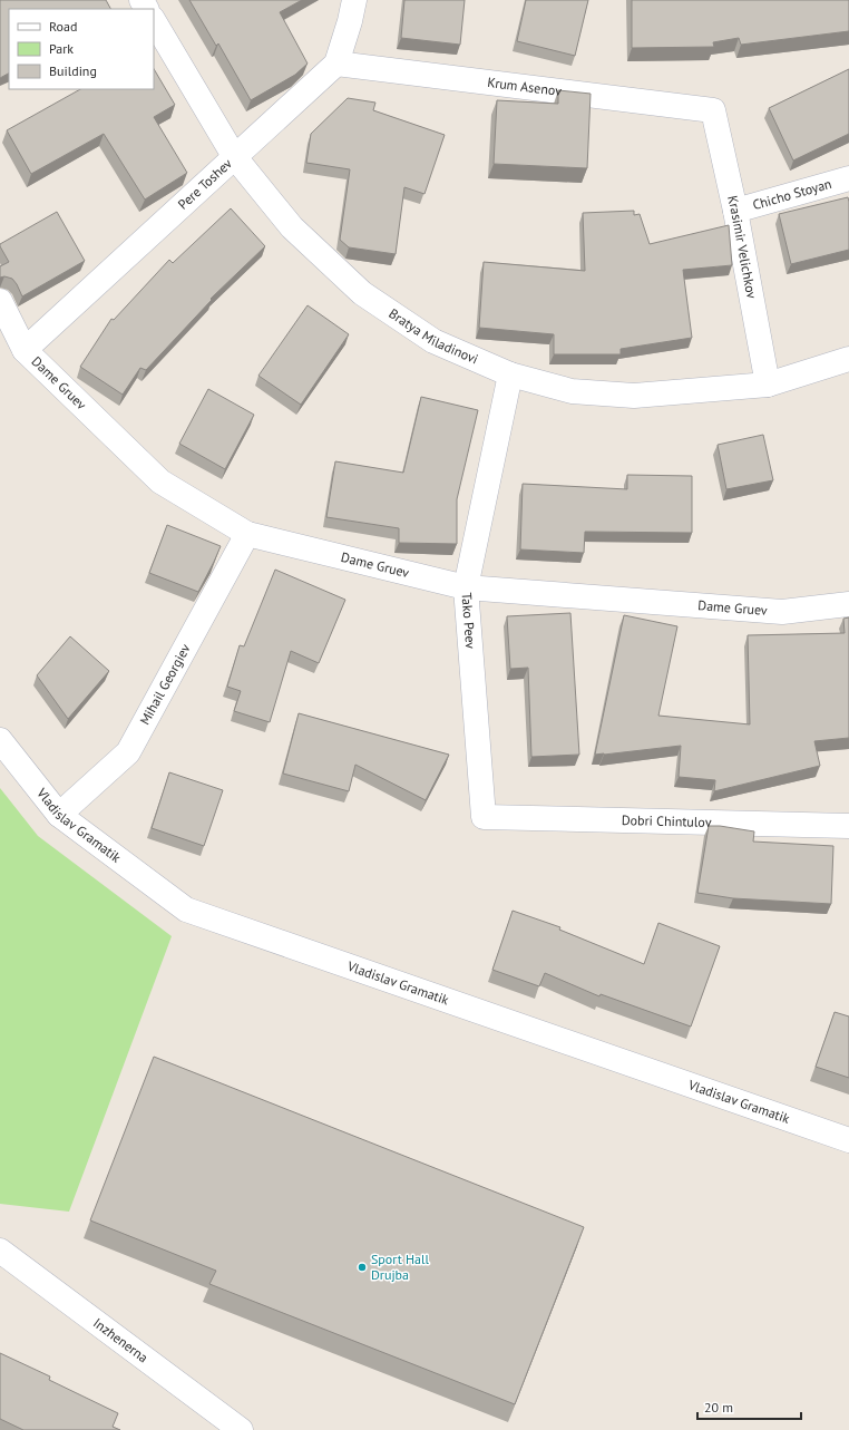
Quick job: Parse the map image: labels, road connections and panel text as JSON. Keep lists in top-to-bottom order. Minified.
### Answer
{"streets":{"street":["Krum Asenov","Pere Toshev","Chicho Stoyan","Krasimir Velichkov","Bratya Miladinovi","Dame Gruev","Tako Peev","Mihail Georgiev","Dobri Chintulov","Vladislav Gramatik","Inzhenerna"]},"crossings":[["Krum Asenov","Pere Toshev"],["Krum Asenov","Krasimir Velichkov"],["Pere Toshev","Bratya Miladinovi"],["Pere Toshev","Dame Gruev"],["Chicho Stoyan","Krasimir Velichkov"],["Krasimir Velichkov","Bratya Miladinovi"],["Bratya Miladinovi","Tako Peev"],["Dame Gruev","Tako Peev"],["Dame Gruev","Mihail Georgiev"],["Tako Peev","Dobri Chintulov"],["Mihail Georgiev","Vladislav Gramatik"]],"places":["Sport Hall Drujba"],"legend":["Road","Park","Building"],"scale_bar":"20 m"}
